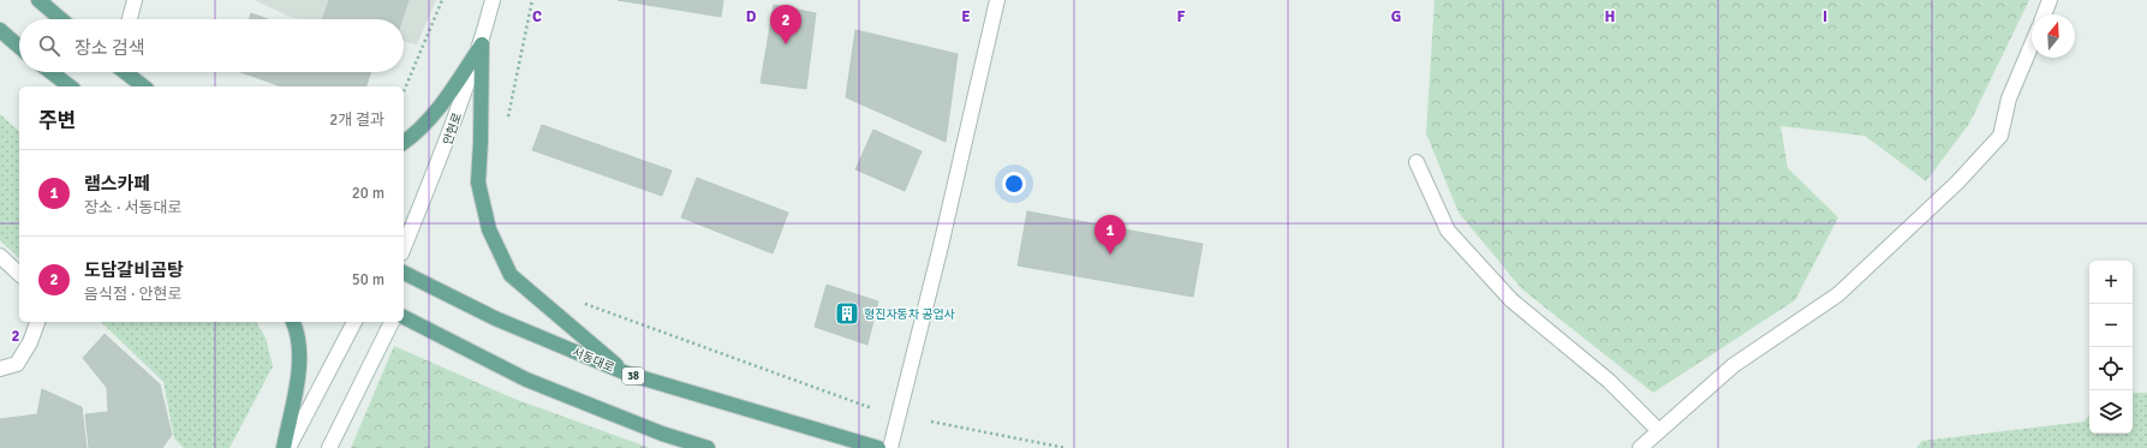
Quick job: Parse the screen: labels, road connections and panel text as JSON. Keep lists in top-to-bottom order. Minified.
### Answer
{"streets":{"main road":["안현로","서동대로","38"]},"places":{"building":["형진자동차 공업사"]},"north":"top","page":{"pins":["2","1"],"search":"장소 검색","heading":["주변","2개 결과"],"list":[{"mark":"1","name":"램스카페","note":"장소 · 서동대로","value":"20 m"},{"mark":"2","name":"도담갈비곰탕","note":"음식점 · 안현로","value":"50 m"}],"map_buttons":["+","−"]},"grid":{"columns":["C","D","E","F","G","H","I"],"rows":["2"]}}
